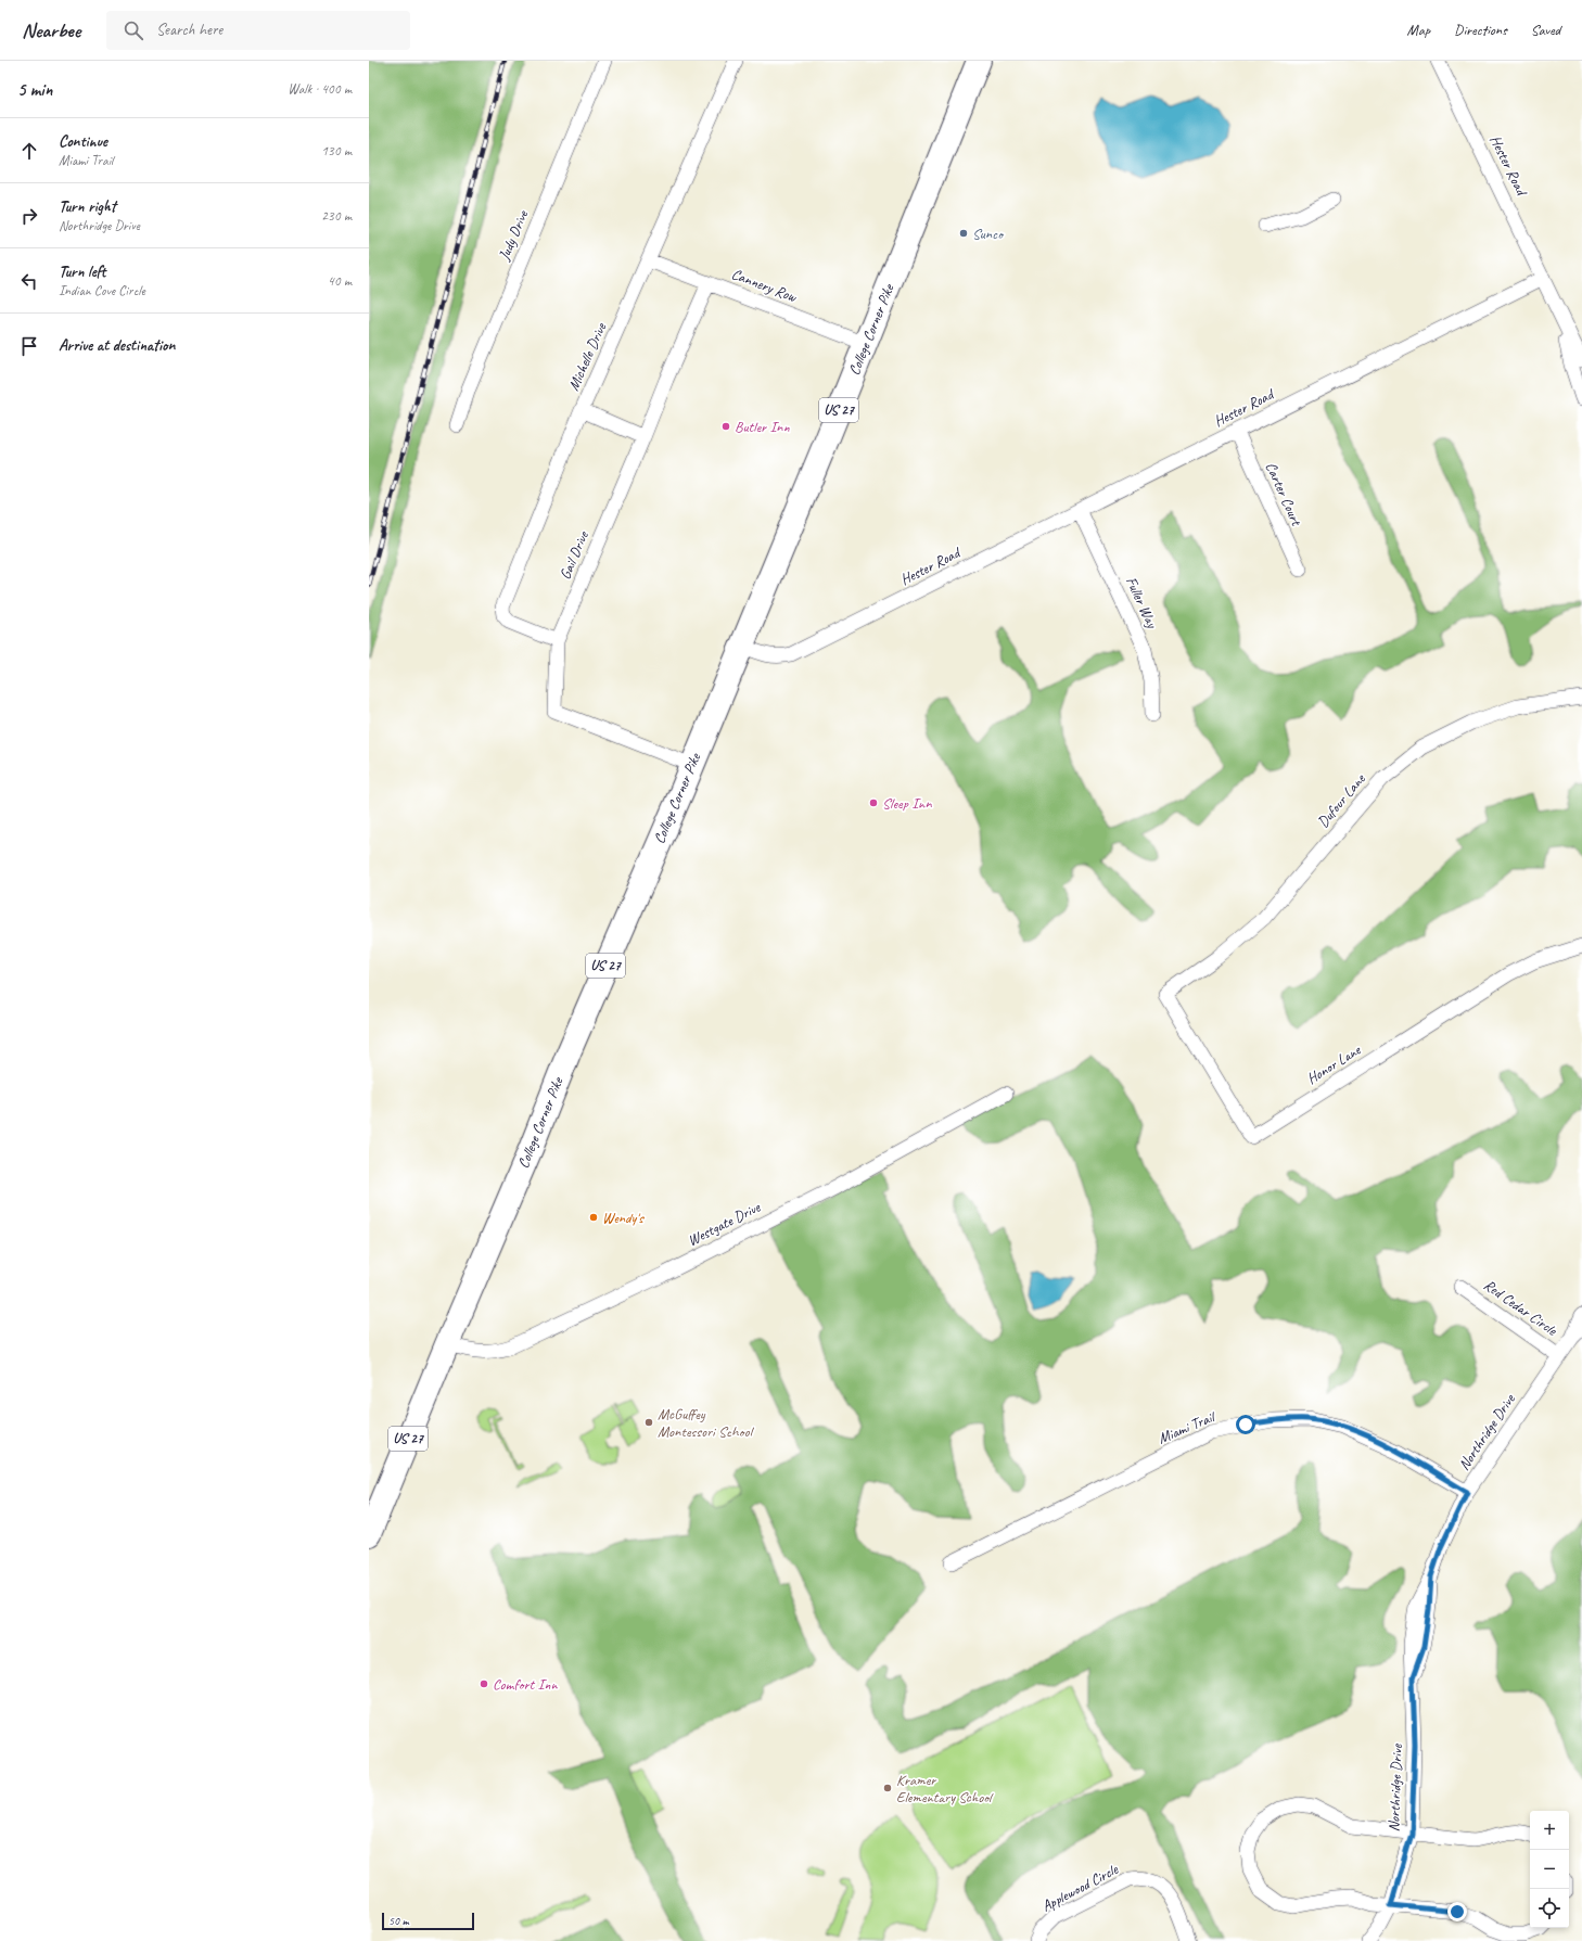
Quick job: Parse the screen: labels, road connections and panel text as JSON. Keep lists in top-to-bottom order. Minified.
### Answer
{"streets":{"highway":["College Corner Pike","US 27"],"street":["Hester Road","Judy Drive","Cannery Row","Michelle Drive","Carter Court","Gail Drive","Fuller Way","Dufour Lane","Honor Lane","Westgate Drive","Red Cedar Circle","Miami Trail","Northridge Drive","Applewood Circle"]},"crossings":[["Hester Road","College Corner Pike"],["Hester Road","Carter Court"],["Hester Road","Fuller Way"],["Cannery Row","College Corner Pike"],["Cannery Row","Michelle Drive"],["Cannery Row","Gail Drive"],["College Corner Pike","Gail Drive"],["College Corner Pike","Westgate Drive"],["Michelle Drive","Gail Drive"],["Dufour Lane","Honor Lane"],["Red Cedar Circle","Northridge Drive"],["Miami Trail","Northridge Drive"]],"places":["Sunco","Butler Inn","Sleep Inn","Wendy's","McGuffey Montessori School","Comfort Inn","Kramer Elementary School"],"scale_bar":"50 m","page":{"header":"Nearbee","search":"Search here","nav":["Map","Directions","Saved"],"heading":["5 min","Walk · 400 m"],"list":[["Continue","Miami Trail","130 m"],["Turn right","Northridge Drive","230 m"],["Turn left","Indian Cove Circle","40 m"],"Arrive at destination"],"map_buttons":["+","−"],"scale":"50 m"}}
